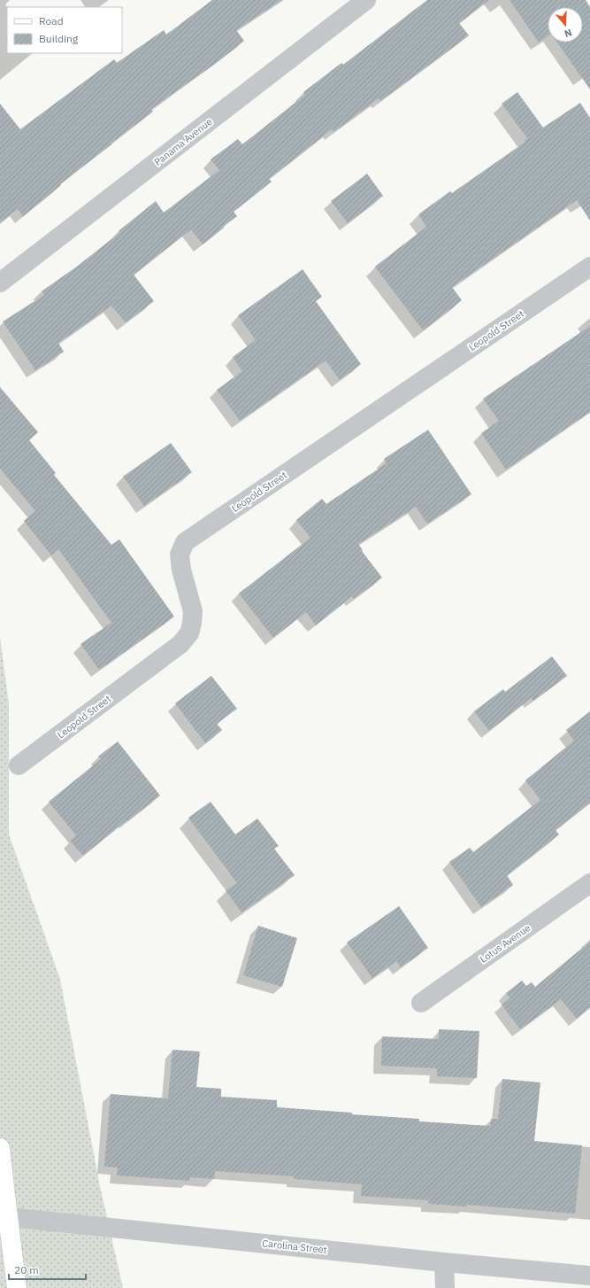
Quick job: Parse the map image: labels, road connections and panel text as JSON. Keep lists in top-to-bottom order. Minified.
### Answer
{"streets":{"street":["Panama Avenue","Leopold Street","Lotus Avenue","Carolina Street"]},"legend":["Road","Building"],"scale_bar":"20 m","north":"bottom"}
